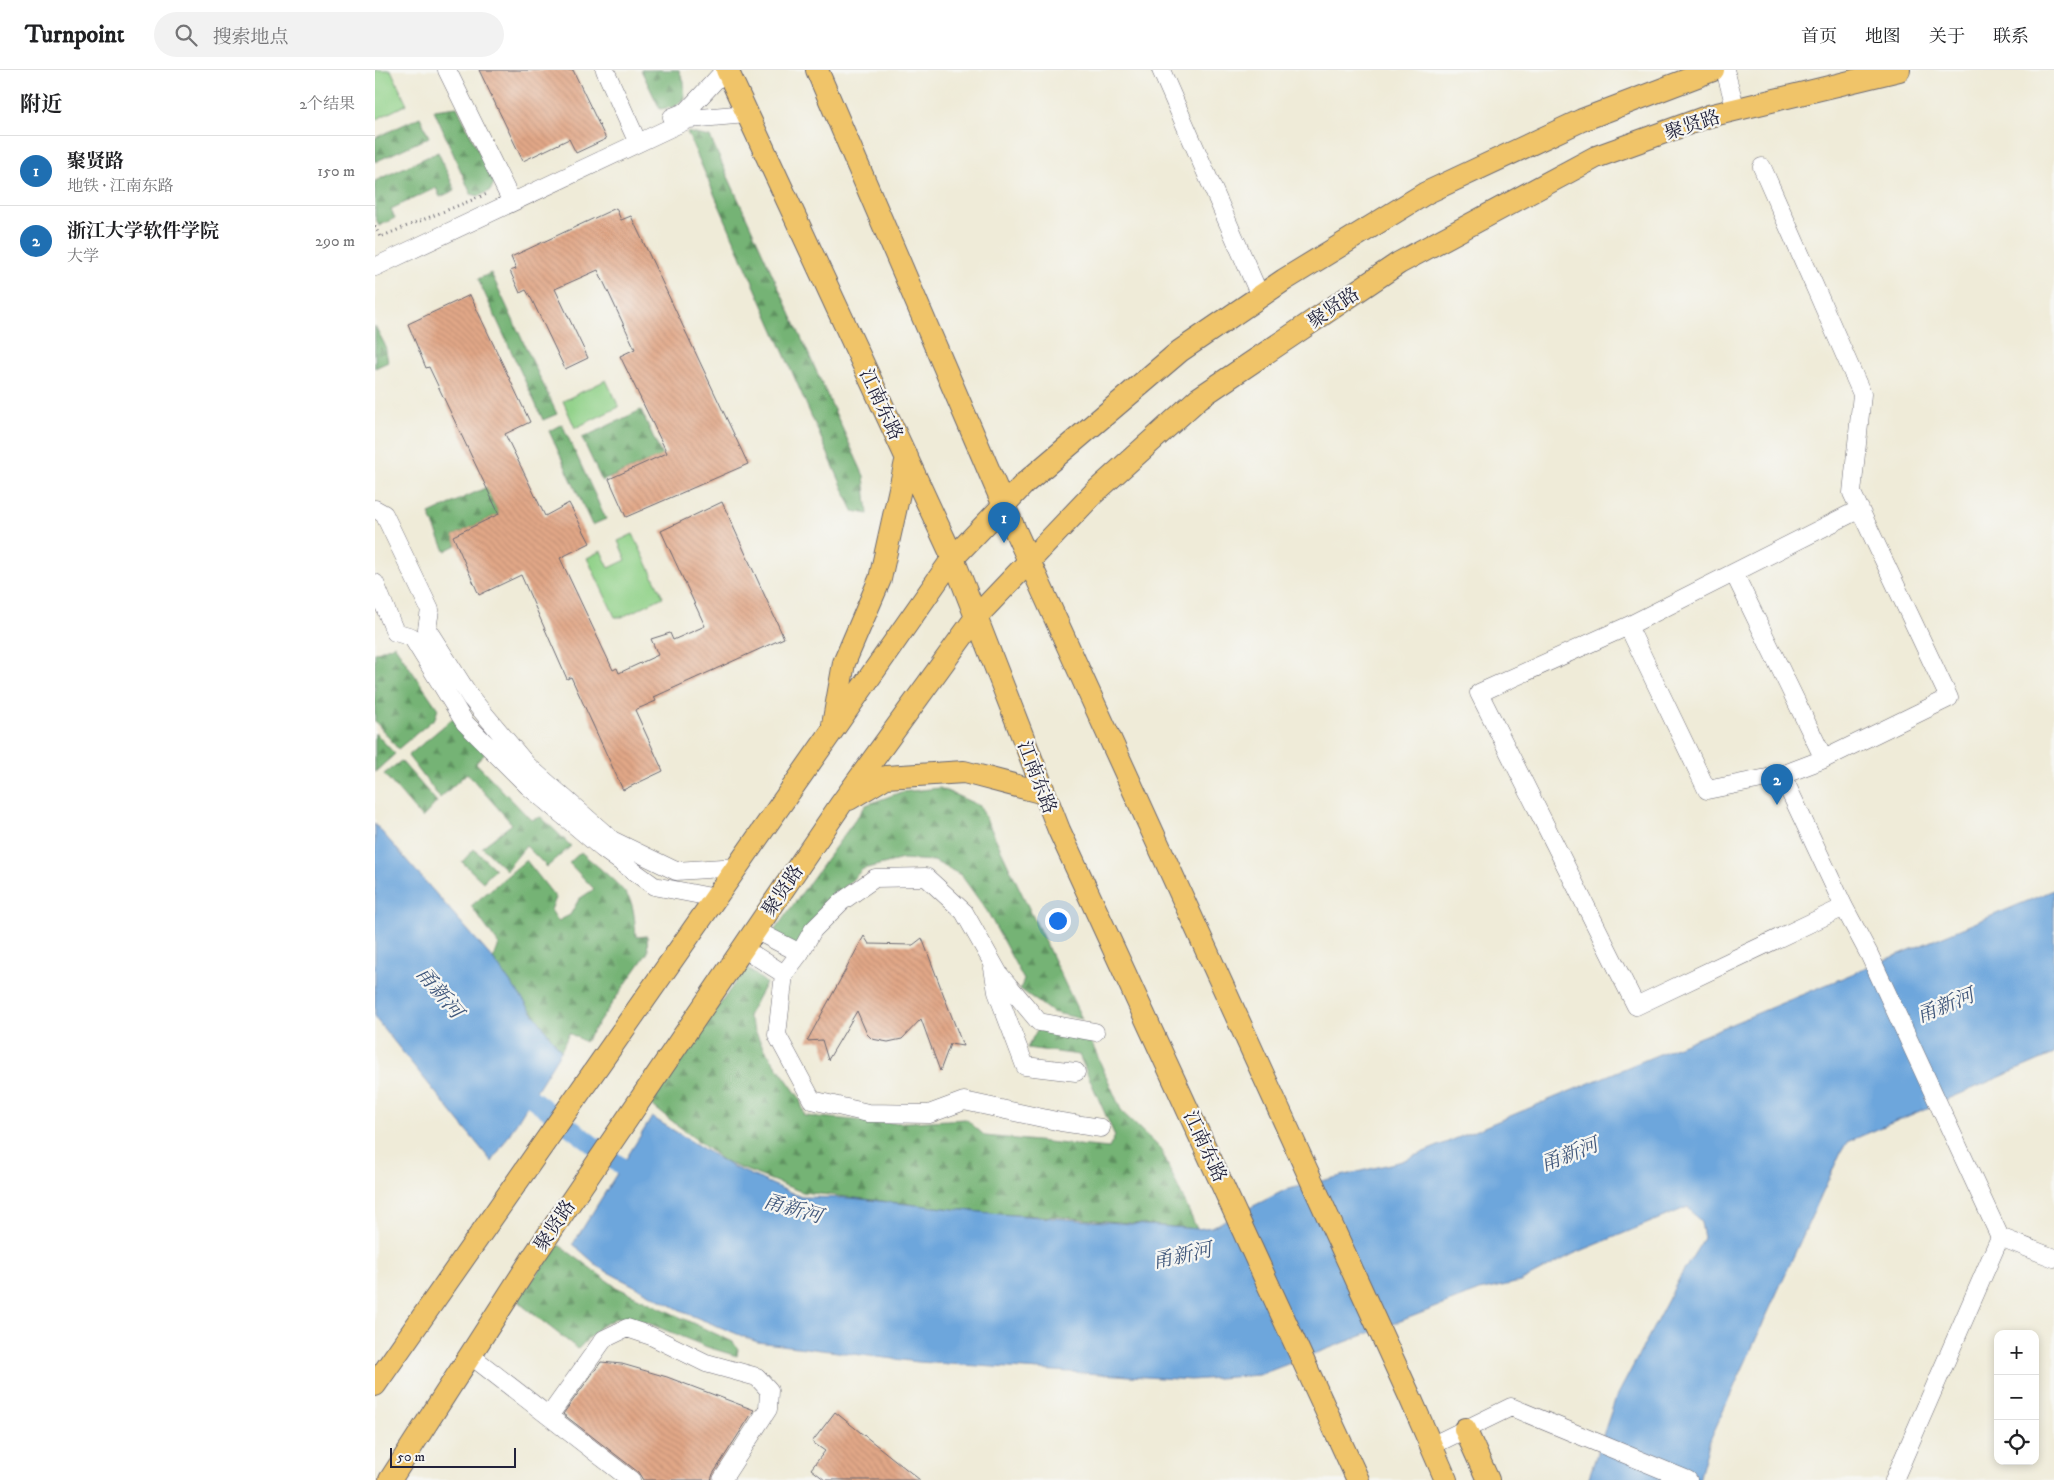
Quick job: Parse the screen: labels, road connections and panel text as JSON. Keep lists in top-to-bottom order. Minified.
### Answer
{"streets":{"main road":["聚贤路","江南东路"]},"crossings":[["聚贤路","江南东路"]],"water":["甬新河"],"scale_bar":"50 m","page":{"header":"Turnpoint","search":"搜索地点","nav":["首页","地图","关于","联系"],"heading":["附近","2个结果"],"list":[{"mark":"1","name":"聚贤路","note":"地铁 · 江南东路","value":"150 m"},{"mark":"2","name":"浙江大学软件学院","note":"大学","value":"290 m"}],"pins":["1","2"],"map_buttons":["+","−"],"scale":"50 m"}}
